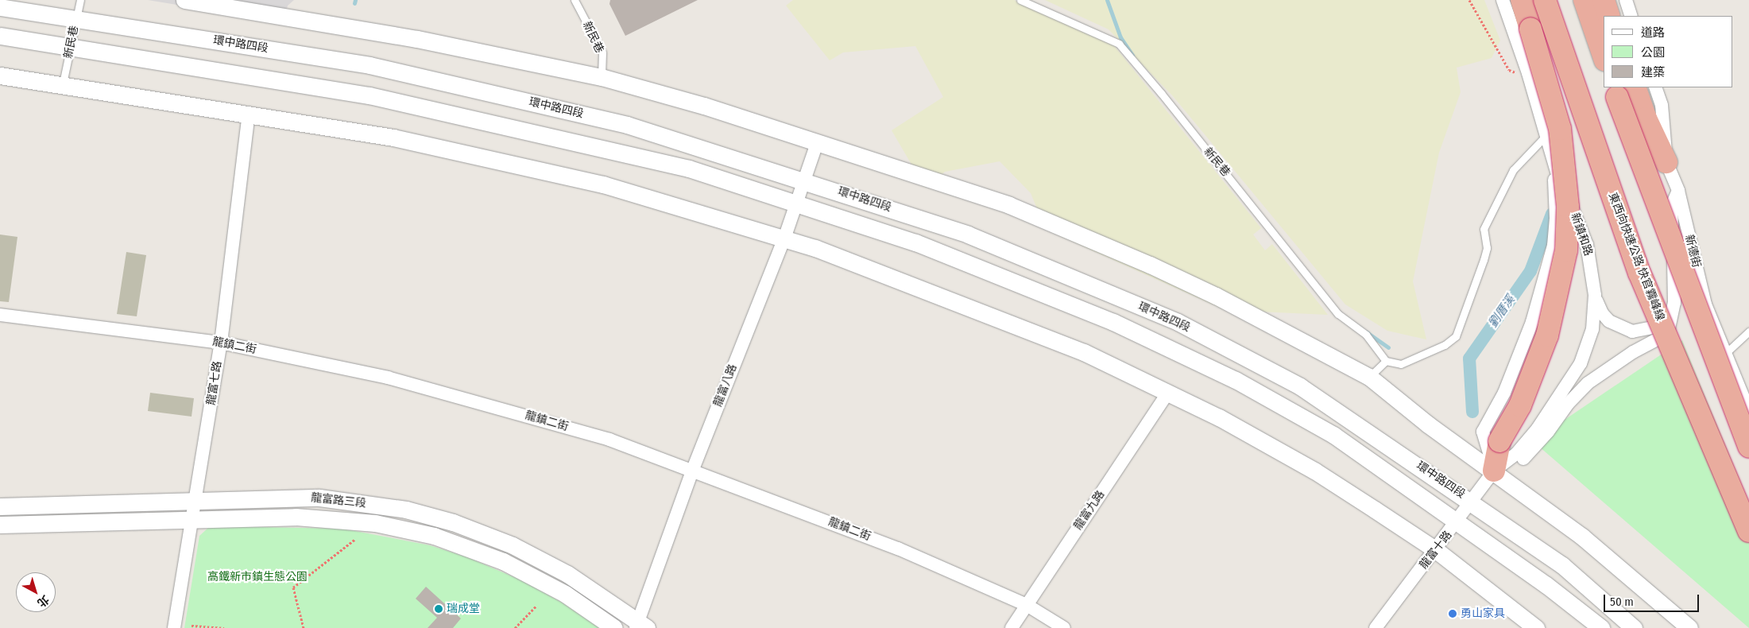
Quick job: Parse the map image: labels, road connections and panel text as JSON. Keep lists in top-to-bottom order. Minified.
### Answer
{"streets":{"highway":["東西向快速公路 快官霧峰線"],"street":["環中路四段","新鎮和路","新德街","龍鎮二街","龍富七路","龍富八路","龍富路三段","龍富九路","龍富十路"],"lane":["新民巷"]},"crossings":[["新民巷","環中路四段"],["環中路四段","龍富八路"],["環中路四段","龍富十路"],["新鎮和路","龍富十路"],["龍鎮二街","龍富七路"],["龍鎮二街","龍富八路"],["龍鎮二街","龍富九路"],["龍富七路","龍富路三段"],["龍富八路","龍富路三段"]],"water":["劉厝溪"],"parks":["高鐵新市鎮生態公園"],"places":["瑞成堂","勇山家具"],"legend":["道路","公園","建築"],"scale_bar":"50 m","north":"bottom right"}
